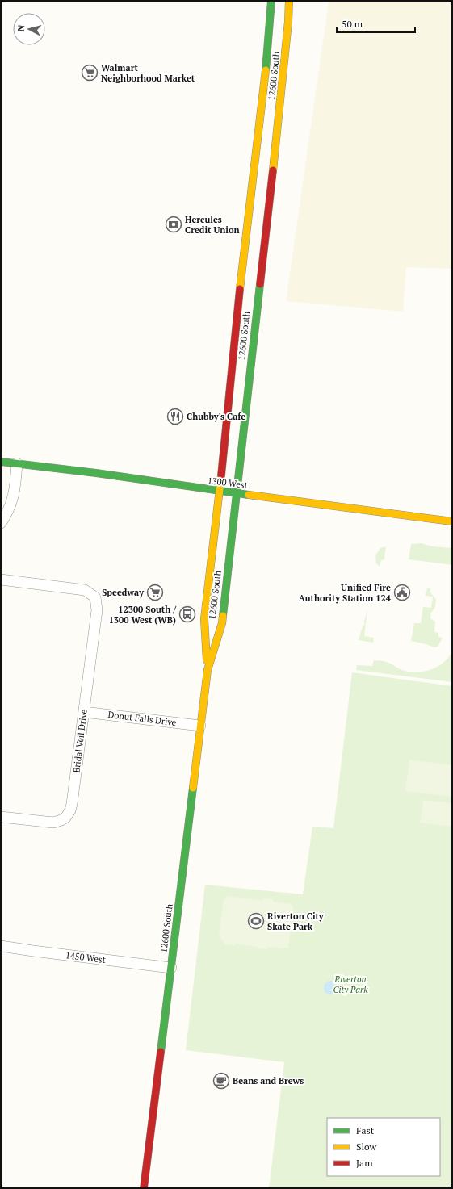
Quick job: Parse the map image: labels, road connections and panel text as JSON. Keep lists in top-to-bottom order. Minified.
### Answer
{"streets":{"main road":["12600 South","1300 West"],"street":["Donut Falls Drive","Bridal Veil Drive","1450 West"]},"crossings":[["12600 South","1300 West"],["12600 South","Donut Falls Drive"],["12600 South","1450 West"],["Donut Falls Drive","Bridal Veil Drive"]],"parks":["Riverton City Park"],"places":{"supermarket":["Walmart Neighborhood Market","Speedway"],"bank":["Hercules Credit Union"],"restaurant":["Chubby's Cafe"],"public building":["Unified Fire Authority Station 124"],"bus stop":["12300 South / 1300 West (WB)"],"sports":["Riverton City Skate Park"],"cafe":["Beans and Brews"]},"legend":["Fast","Slow","Jam"],"scale_bar":"50 m","north":"left"}
